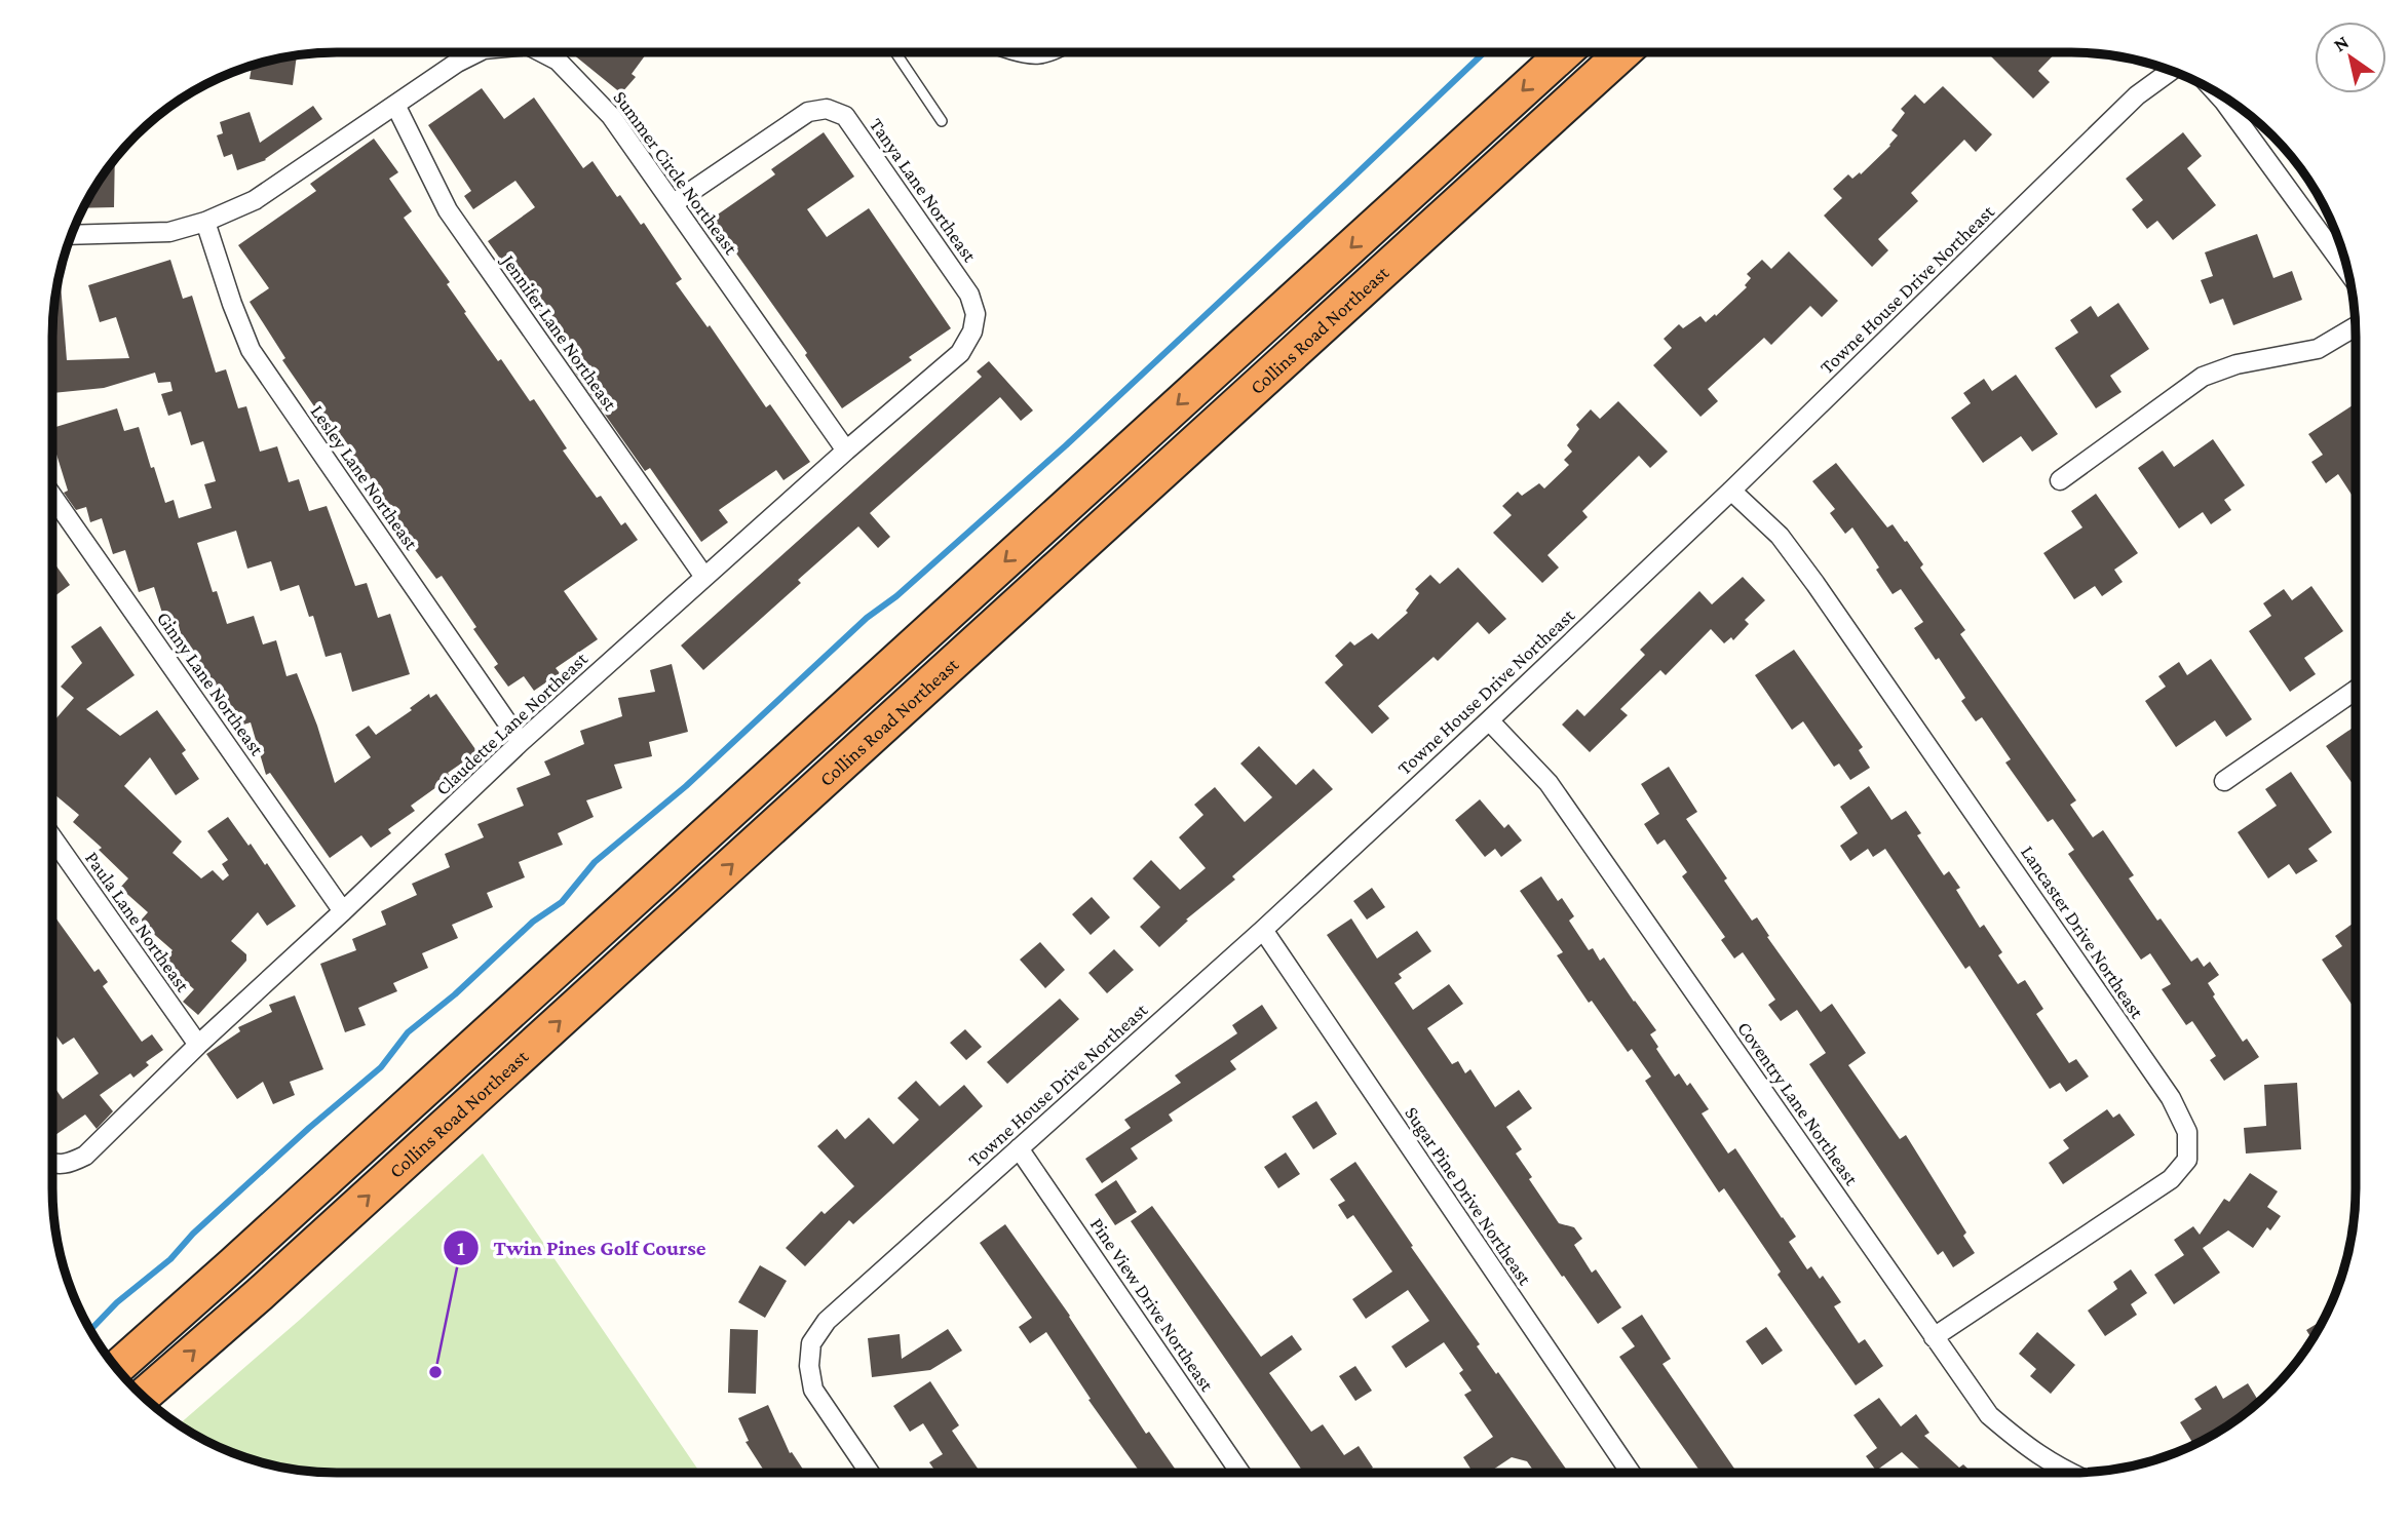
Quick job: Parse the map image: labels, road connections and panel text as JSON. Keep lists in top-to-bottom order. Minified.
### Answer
{"streets":{"highway":["Collins Road Northeast"],"street":["Summer Circle Northeast","Tanya Lane Northeast","Towne House Drive Northeast","Jennifer Lane Northeast","Lesley Lane Northeast","Ginny Lane Northeast","Claudette Lane Northeast","Paula Lane Northeast","Lancaster Drive Northeast","Coventry Lane Northeast","Sugar Pine Drive Northeast","Pine View Drive Northeast"]},"crossings":[["Summer Circle Northeast","Tanya Lane Northeast"],["Summer Circle Northeast","Jennifer Lane Northeast"],["Summer Circle Northeast","Lesley Lane Northeast"],["Summer Circle Northeast","Claudette Lane Northeast"],["Tanya Lane Northeast","Claudette Lane Northeast"],["Towne House Drive Northeast","Lancaster Drive Northeast"],["Towne House Drive Northeast","Coventry Lane Northeast"],["Towne House Drive Northeast","Sugar Pine Drive Northeast"],["Towne House Drive Northeast","Pine View Drive Northeast"],["Jennifer Lane Northeast","Claudette Lane Northeast"],["Lesley Lane Northeast","Claudette Lane Northeast"],["Ginny Lane Northeast","Claudette Lane Northeast"],["Claudette Lane Northeast","Paula Lane Northeast"],["Lancaster Drive Northeast","Coventry Lane Northeast"]],"places":["Twin Pines Golf Course"],"north":"top left"}
